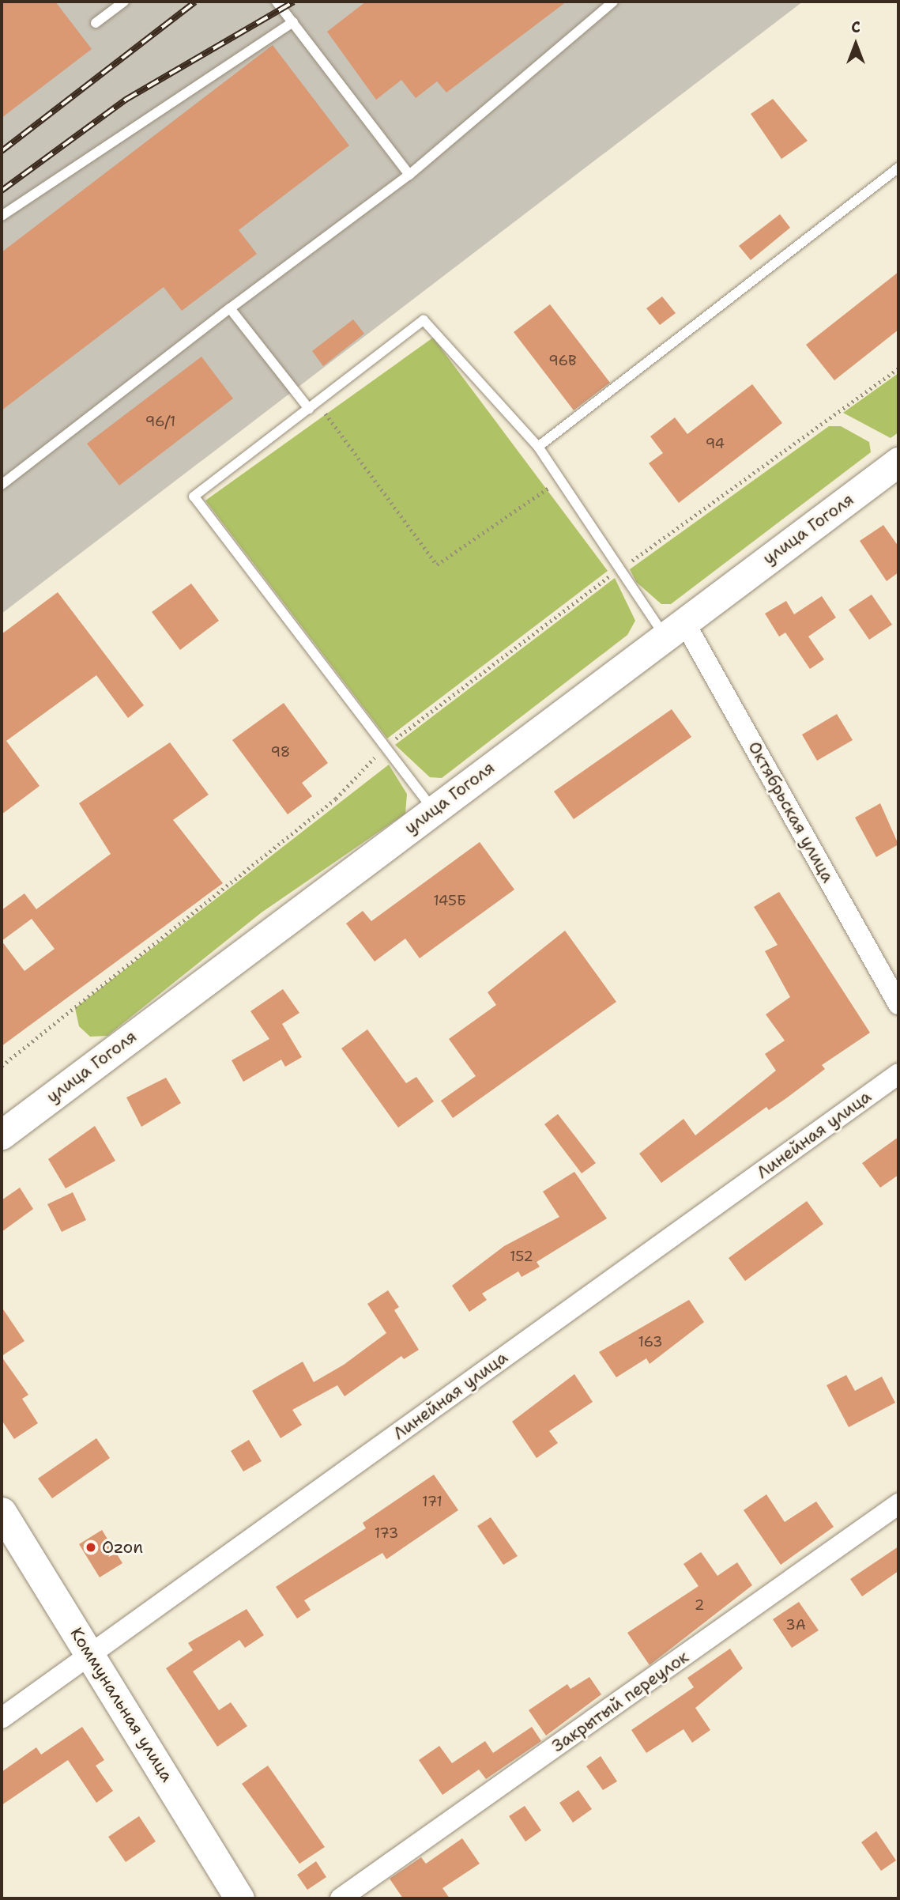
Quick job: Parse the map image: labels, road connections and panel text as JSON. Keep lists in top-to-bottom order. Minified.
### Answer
{"streets":{"street":["улица Гоголя","Октябрьская улица","Линейная улица","Закрытый переулок","Коммунальная улица"]},"crossings":[["улица Гоголя","Октябрьская улица"],["Линейная улица","Коммунальная улица"]],"places":["Ozon"],"house_numbers":["96В","96/1","94","98","145Б","152","163","171","173","2","3А"],"north":"top"}
